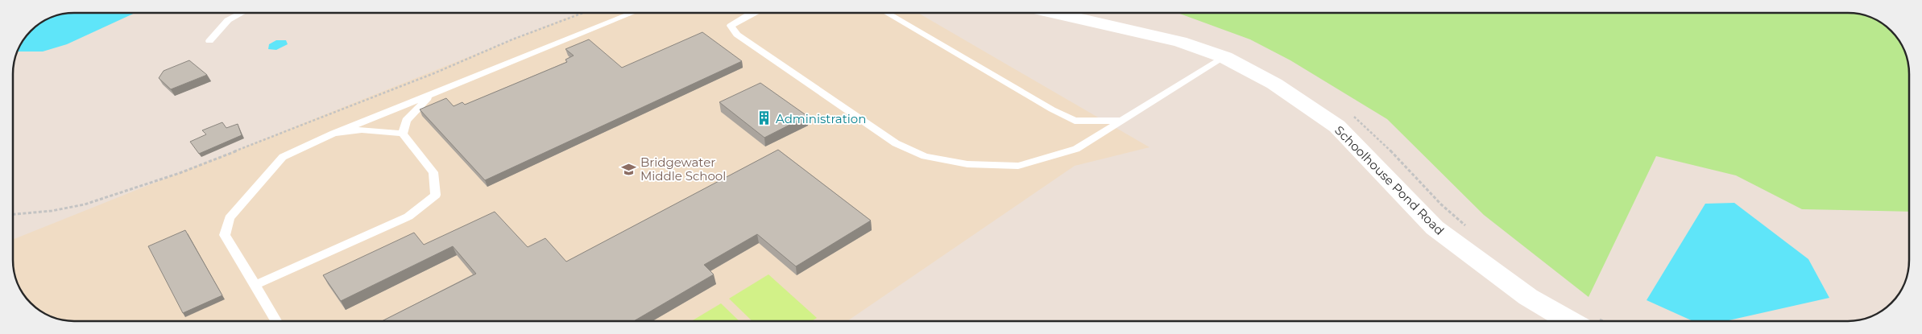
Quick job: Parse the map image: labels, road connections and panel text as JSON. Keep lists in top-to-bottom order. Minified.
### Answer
{"streets":{"street":["Schoolhouse Pond Road"]},"places":{"building":["Administration"],"school or university":["Bridgewater Middle School"]}}
